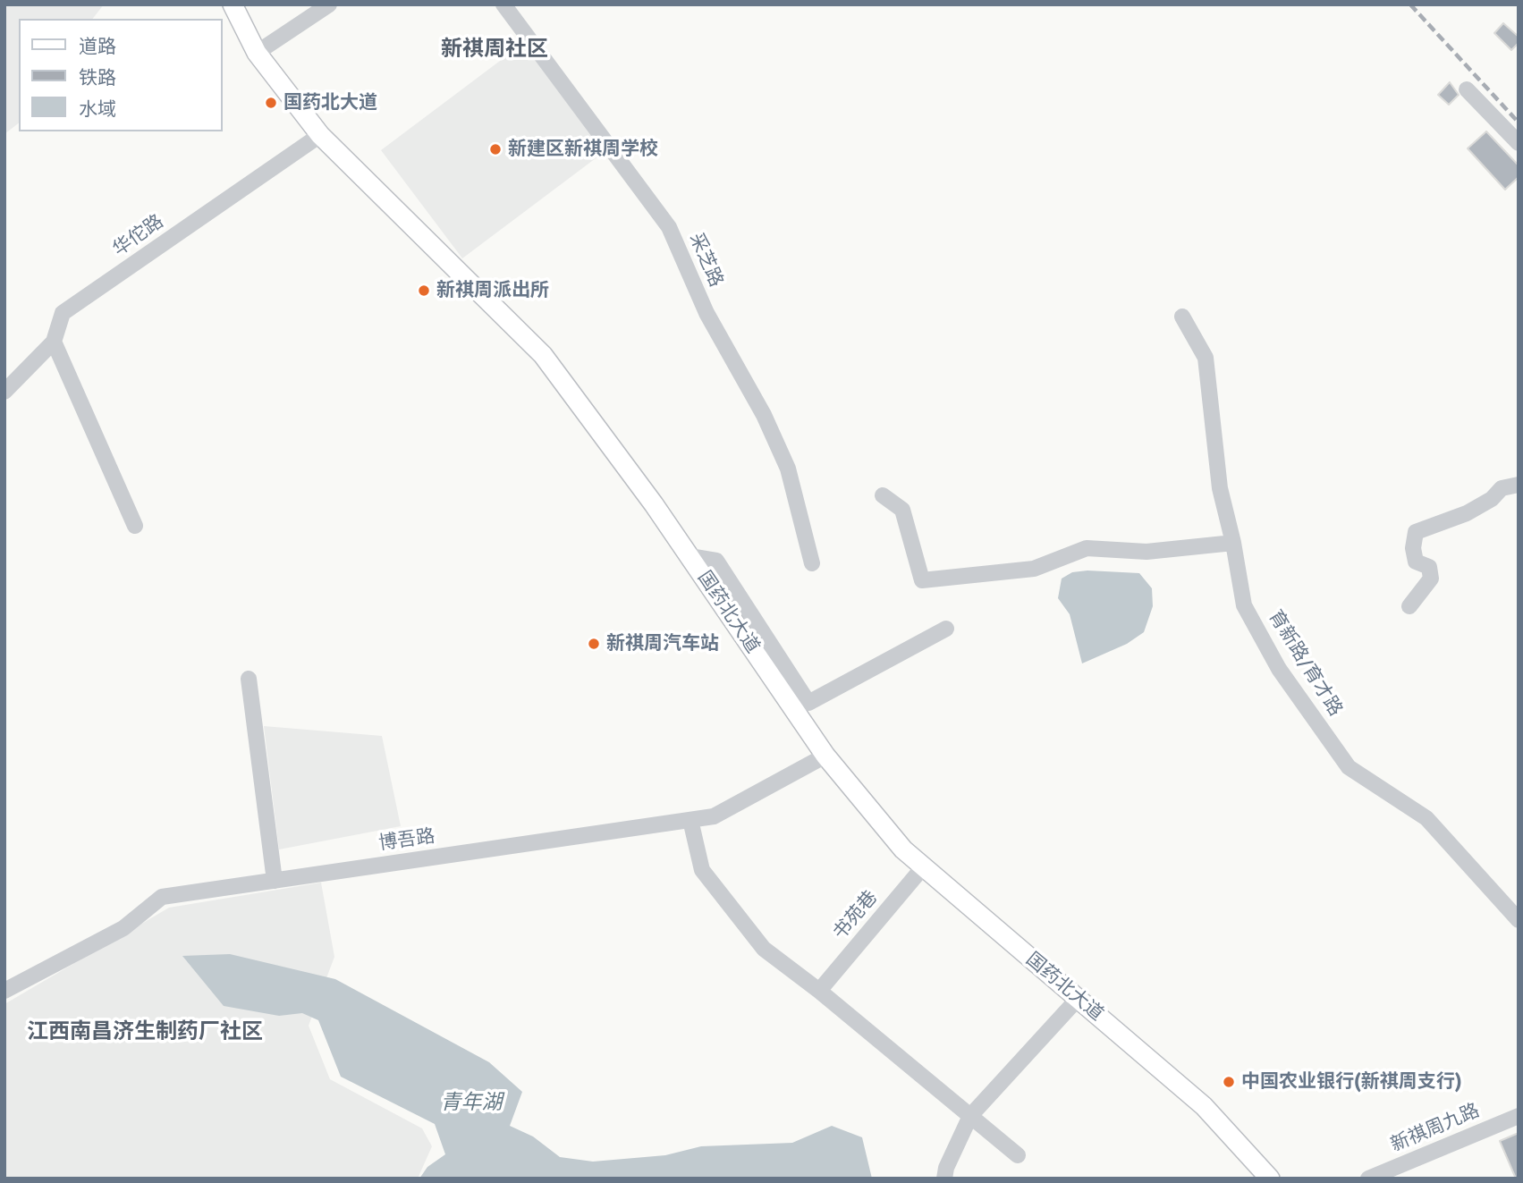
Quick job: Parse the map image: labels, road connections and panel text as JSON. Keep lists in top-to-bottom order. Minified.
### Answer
{"streets":{"main road":["国药北大道"],"street":["华佗路","采芝路","育新路/育才路","博吾路","书苑巷","新祺周九路"]},"crossings":[["华佗路","国药北大道"],["国药北大道","博吾路"],["国药北大道","书苑巷"]],"districts":["新祺周社区","江西南昌济生制药厂社区"],"water":["青年湖"],"places":["国药北大道","新建区新祺周学校","新祺周派出所","新祺周汽车站","中国农业银行(新祺周支行)"],"legend":["道路","铁路","水域"]}
